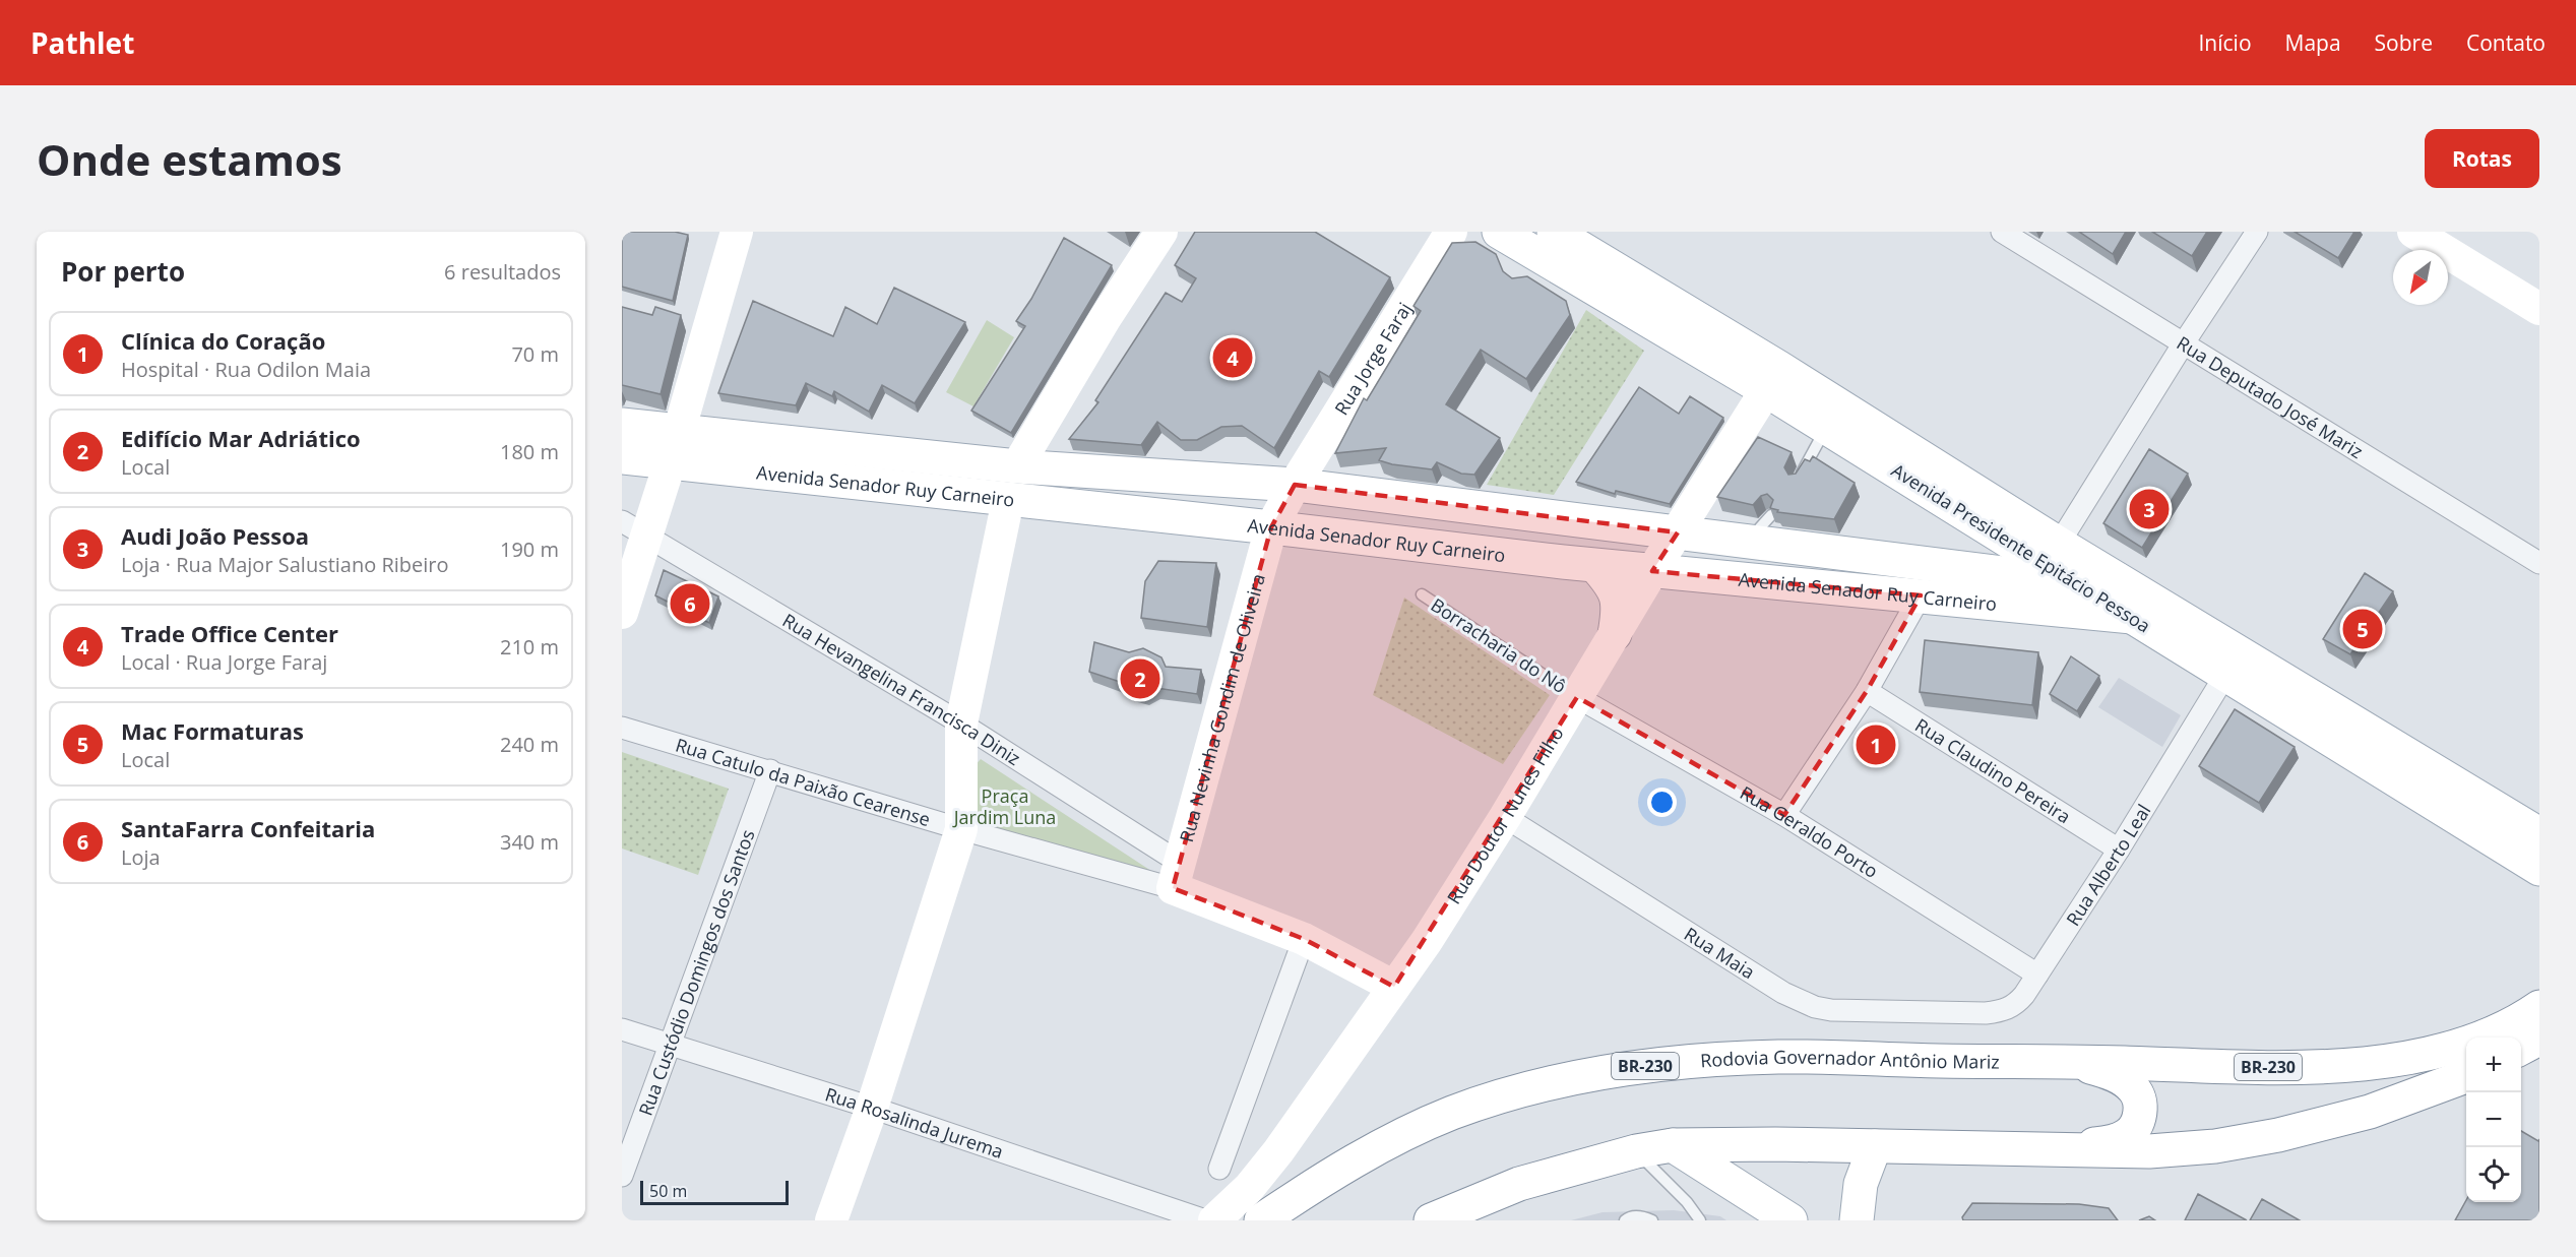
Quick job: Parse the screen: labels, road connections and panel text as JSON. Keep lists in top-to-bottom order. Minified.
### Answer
{"streets":{"main road":["Avenida Senador Ruy Carneiro","Avenida Presidente Epitácio Pessoa","Rodovia Governador Antônio Mariz","BR-230"],"street":["Rua Jorge Faraj","Rua Deputado José Mariz","Rua Hevangelina Francisca Diniz","Rua Nevinha Gondim de Oliveira","Rua Claudino Pereira","Rua Catulo da Paixão Cearense","Rua Doutor Nunes Filho","Rua Geraldo Porto","Rua Alberto Leal","Rua Maia","Rua Custódio Domingos dos Santos","Rua Rosalinda Jurema"],"lane":["Borracharia do Nô"]},"crossings":[["Rua Jorge Faraj","Avenida Senador Ruy Carneiro"],["Rua Jorge Faraj","Rua Nevinha Gondim de Oliveira"],["Avenida Senador Ruy Carneiro","Avenida Presidente Epitácio Pessoa"],["Avenida Senador Ruy Carneiro","Rua Nevinha Gondim de Oliveira"],["Avenida Senador Ruy Carneiro","Rua Doutor Nunes Filho"],["Avenida Presidente Epitácio Pessoa","Rua Doutor Nunes Filho"],["Avenida Presidente Epitácio Pessoa","Rua Alberto Leal"],["Borracharia do Nô","Rua Doutor Nunes Filho"],["Borracharia do Nô","Rua Geraldo Porto"],["Rua Hevangelina Francisca Diniz","Rua Nevinha Gondim de Oliveira"],["Rua Hevangelina Francisca Diniz","Rua Catulo da Paixão Cearense"],["Rua Nevinha Gondim de Oliveira","Rua Catulo da Paixão Cearense"],["Rua Claudino Pereira","Rua Alberto Leal"],["Rua Catulo da Paixão Cearense","Rua Doutor Nunes Filho"],["Rua Catulo da Paixão Cearense","Rua Custódio Domingos dos Santos"],["Rua Doutor Nunes Filho","Rua Geraldo Porto"],["Rua Doutor Nunes Filho","Rua Maia"],["Rua Geraldo Porto","Rua Alberto Leal"],["Rua Alberto Leal","Rua Maia"],["Rua Custódio Domingos dos Santos","Rua Rosalinda Jurema"]],"parks":["Praça Jardim Luna"],"scale_bar":"50 m","north":"bottom left","page":{"header":"Pathlet","nav":["Início","Mapa","Sobre","Contato"],"buttons":"Rotas","title":"Onde estamos","heading":["Por perto","6 resultados"],"list":[{"mark":"1","name":"Clínica do Coração","note":"Hospital · Rua Odilon Maia","value":"70 m"},{"mark":"2","name":"Edifício Mar Adriático","note":"Local","value":"180 m"},{"mark":"3","name":"Audi João Pessoa","note":"Loja · Rua Major Salustiano Ribeiro","value":"190 m"},{"mark":"4","name":"Trade Office Center","note":"Local · Rua Jorge Faraj","value":"210 m"},{"mark":"5","name":"Mac Formaturas","note":"Local","value":"240 m"},{"mark":"6","name":"SantaFarra Confeitaria","note":"Loja","value":"340 m"}],"pins":["4","3","6","5","2","1"],"map_buttons":["+","−"],"scale":"50 m"}}
